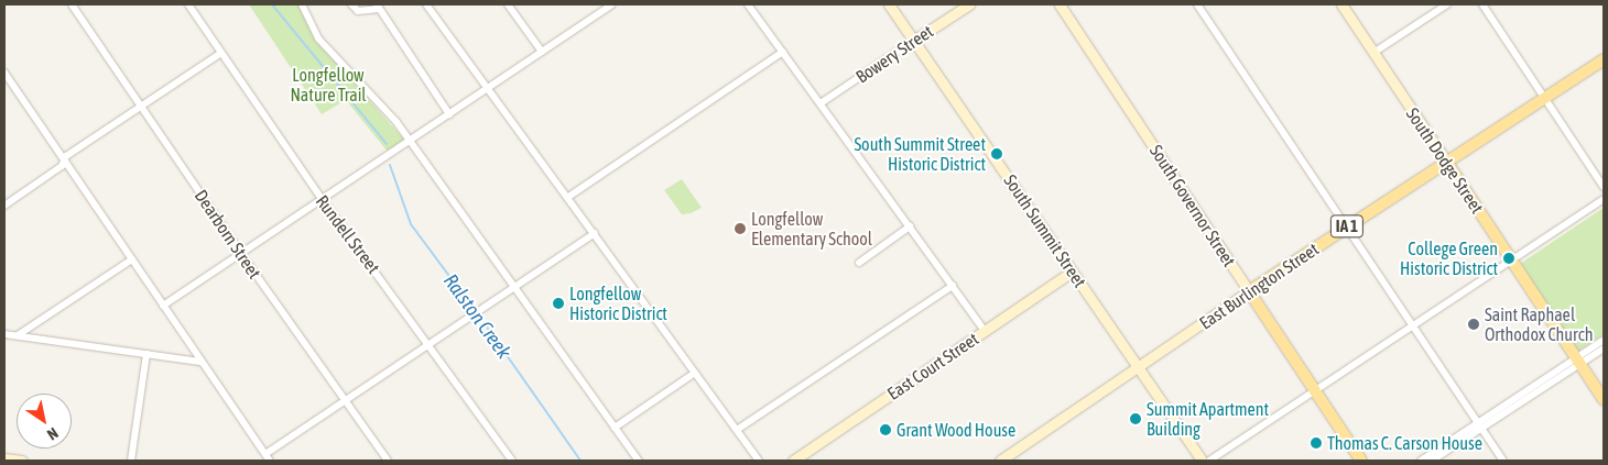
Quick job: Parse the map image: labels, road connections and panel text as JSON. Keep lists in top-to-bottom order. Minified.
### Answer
{"streets":{"main road":["South Dodge Street","South Governor Street","IA 1","East Burlington Street"],"street":["Bowery Street","South Summit Street","Dearborn Street","Rundell Street","East Court Street"]},"crossings":[["Bowery Street","South Summit Street"],["South Dodge Street","East Burlington Street"],["South Governor Street","East Burlington Street"],["South Summit Street","East Burlington Street"],["South Summit Street","East Court Street"]],"water":["Ralston Creek"],"parks":["Longfellow Nature Trail"],"places":["South Summit Street Historic District","Longfellow Elementary School","College Green Historic District","Longfellow Historic District","Saint Raphael Orthodox Church","Summit Apartment Building","Grant Wood House","Thomas C. Carson House"],"north":"bottom right"}
